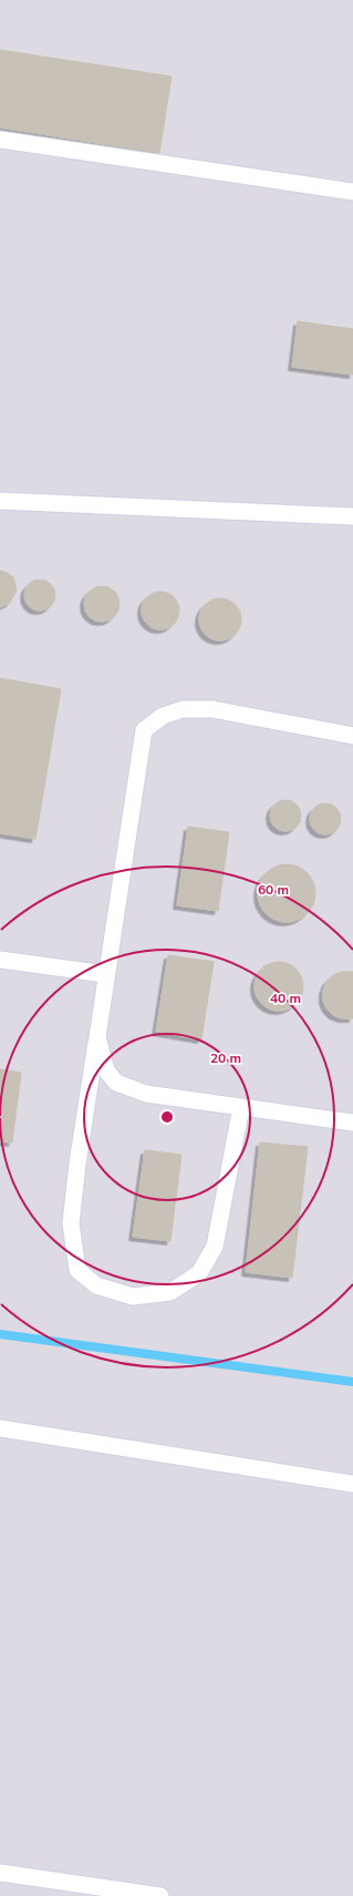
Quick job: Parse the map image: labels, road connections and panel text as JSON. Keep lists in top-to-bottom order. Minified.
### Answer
{"rings":["60 m","40 m","20 m"]}
